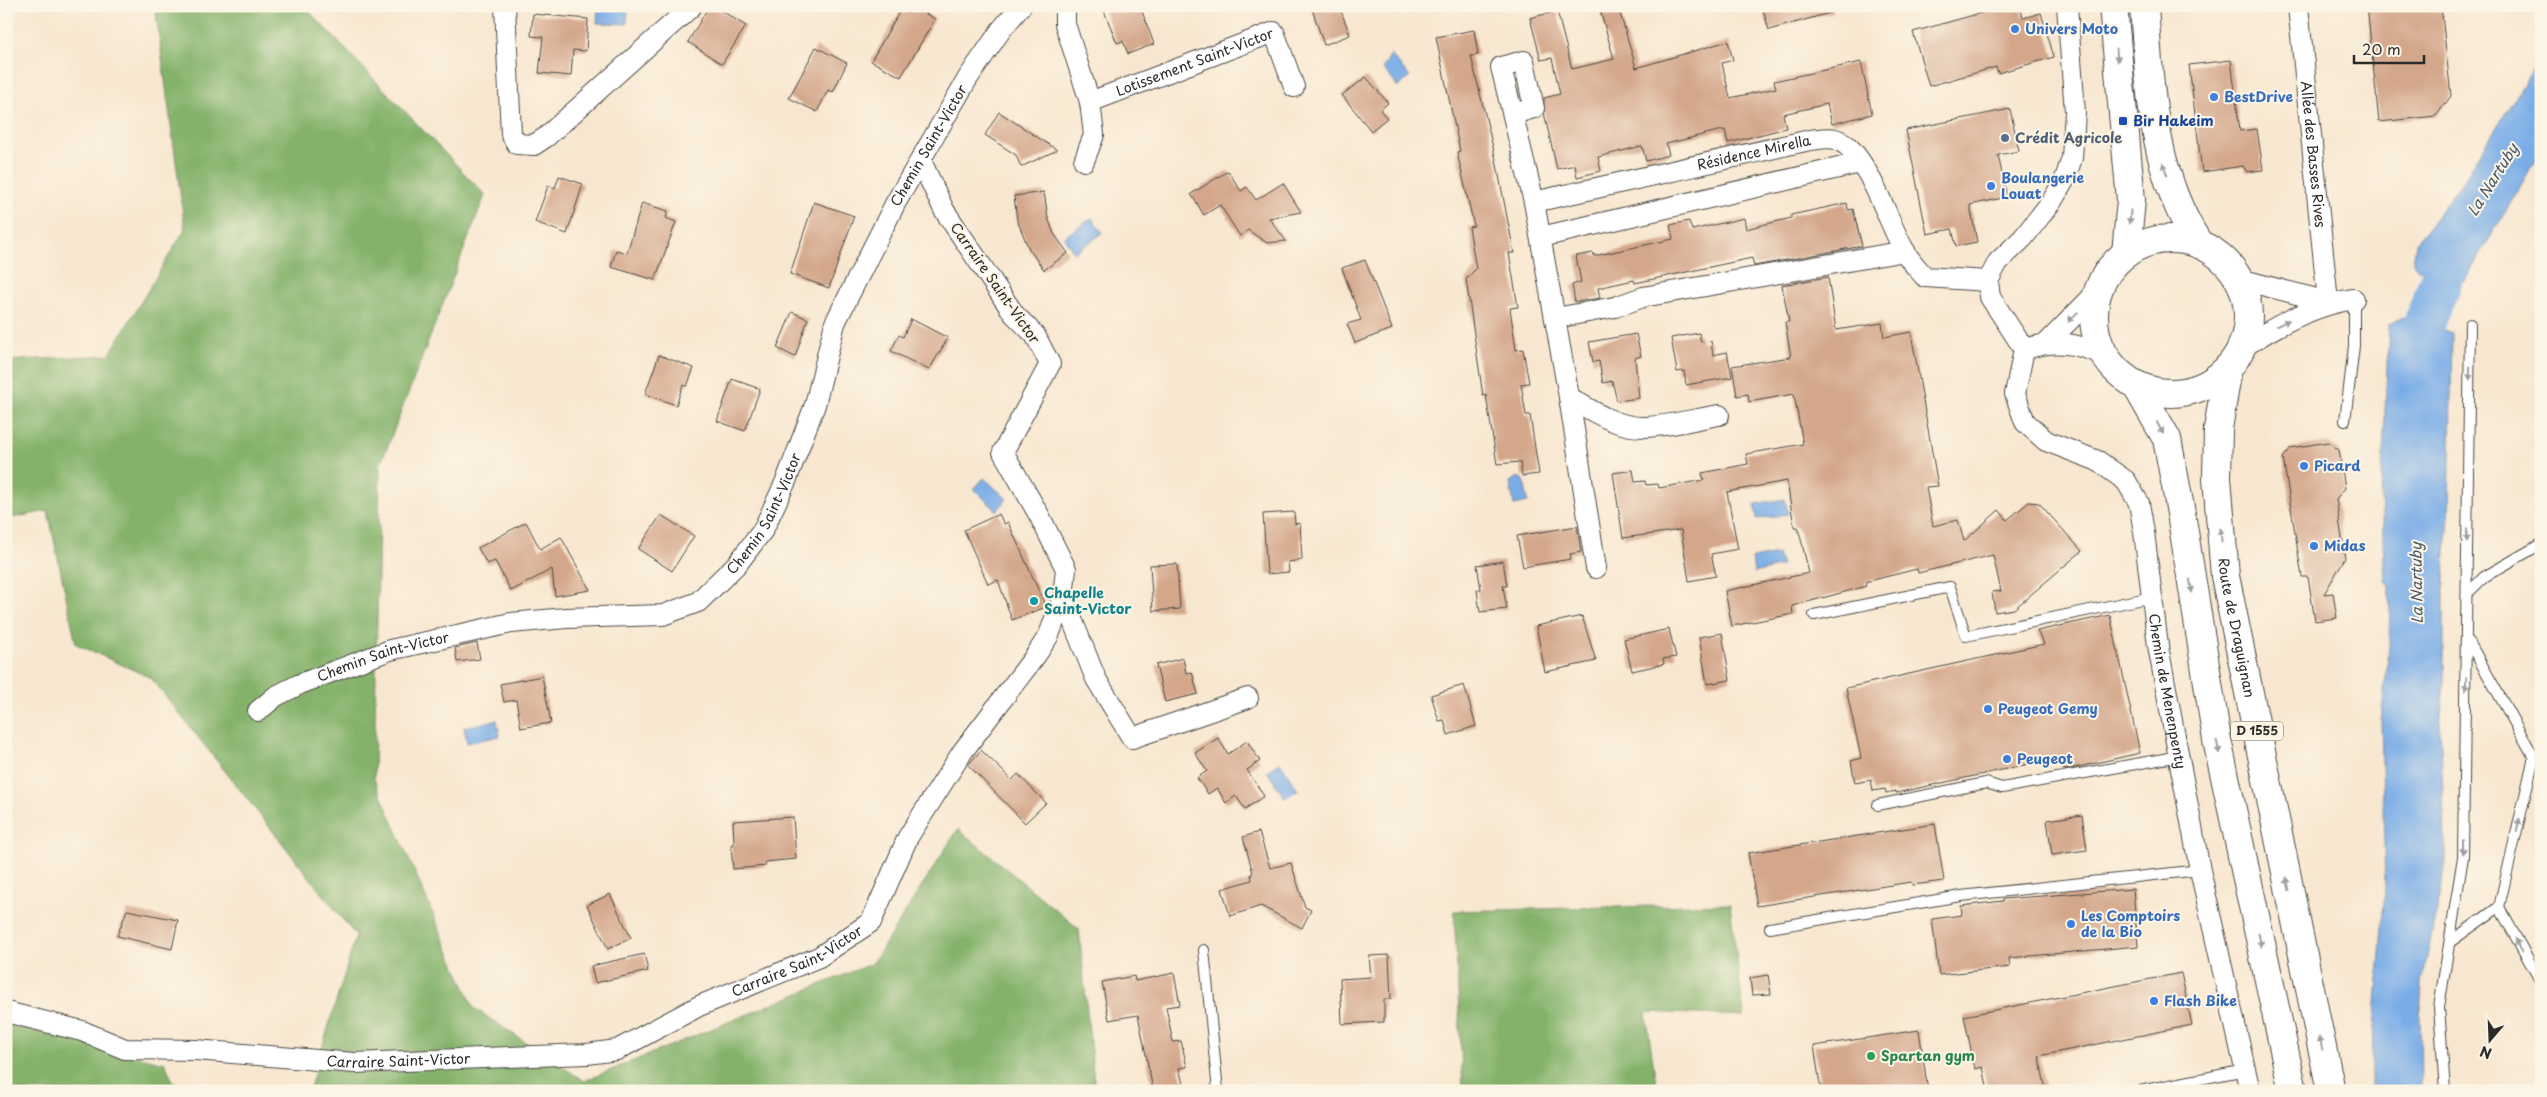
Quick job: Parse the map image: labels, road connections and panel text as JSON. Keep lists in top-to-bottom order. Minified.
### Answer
{"streets":{"main road":["Route de Draguignan","D 1555"],"street":["Lotissement Saint-Victor","Chemin Saint-Victor","Résidence Mirella","Allée des Basses Rives","Carraire Saint-Victor","Chemin de Menenpenty"]},"crossings":[["Chemin Saint-Victor","Carraire Saint-Victor"],["Route de Draguignan","D 1555"]],"water":["La Nartuby"],"places":{"other":["Univers Moto","BestDrive","Crédit Agricole","Boulangerie Louat","Picard","Midas","Chapelle Saint-Victor","Peugeot Gemy","Peugeot","Les Comptoirs de la Bio","Flash Bike","Spartan gym"],"transit":["Bir Hakeim"]},"scale_bar":"20 m","north":"bottom"}
